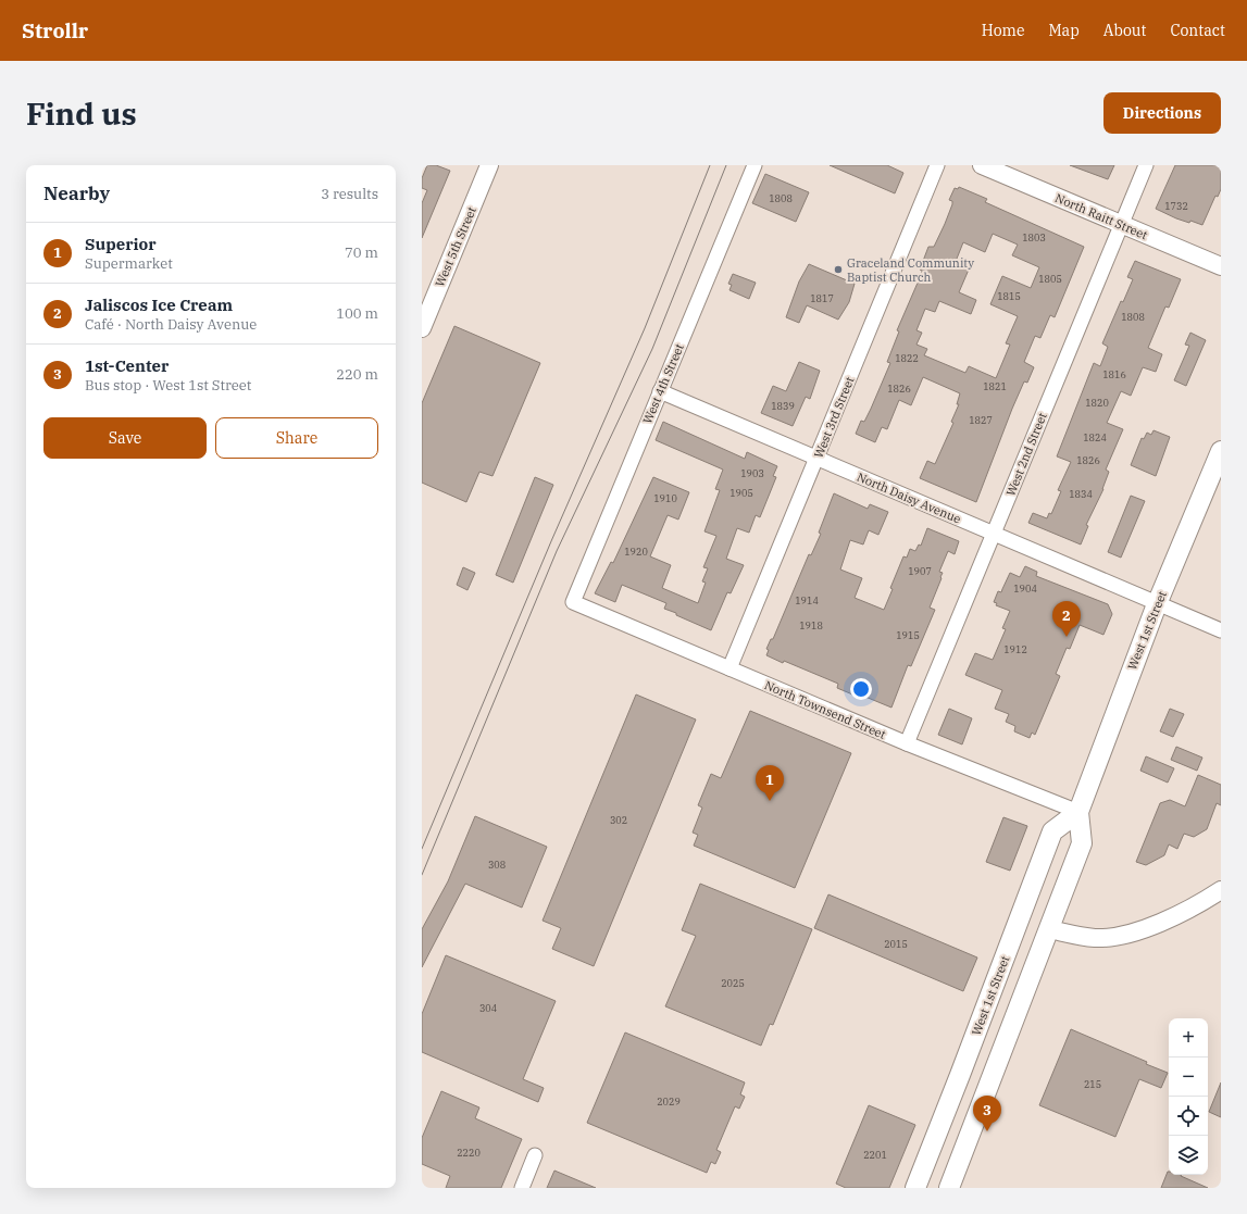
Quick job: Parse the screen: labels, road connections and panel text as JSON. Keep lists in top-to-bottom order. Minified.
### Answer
{"streets":{"main road":["West 1st Street"],"street":["North Raitt Street","West 5th Street","West 4th Street","West 3rd Street","West 2nd Street","North Daisy Avenue","North Townsend Street"]},"crossings":[["North Raitt Street","West 2nd Street"],["West 4th Street","North Daisy Avenue"],["West 4th Street","North Townsend Street"],["West 3rd Street","North Daisy Avenue"],["West 3rd Street","North Townsend Street"],["West 2nd Street","North Daisy Avenue"],["West 2nd Street","North Townsend Street"],["North Daisy Avenue","West 1st Street"],["West 1st Street","North Townsend Street"]],"places":["Graceland Community Baptist Church"],"house_numbers":["1808","1732","1803","1805","1815","1817","1808","1822","1816","1821","1826","1820","1839","1827","1824","1826","1903","1905","1834","1910","1920","1907","1904","1914","1918","1915","1912","302","308","2015","2025","304","215","2029","2220","2201"],"page":{"header":"Strollr","nav":["Home","Map","About","Contact"],"buttons":["Directions",["Save","Share"]],"title":"Find us","heading":["Nearby","3 results"],"list":[{"mark":"1","name":"Superior","note":"Supermarket","value":"70 m"},{"mark":"2","name":"Jaliscos Ice Cream","note":"Café · North Daisy Avenue","value":"100 m"},{"mark":"3","name":"1st-Center","note":"Bus stop · West 1st Street","value":"220 m"}],"pins":["2","1","3"],"map_buttons":["+","−"]}}
